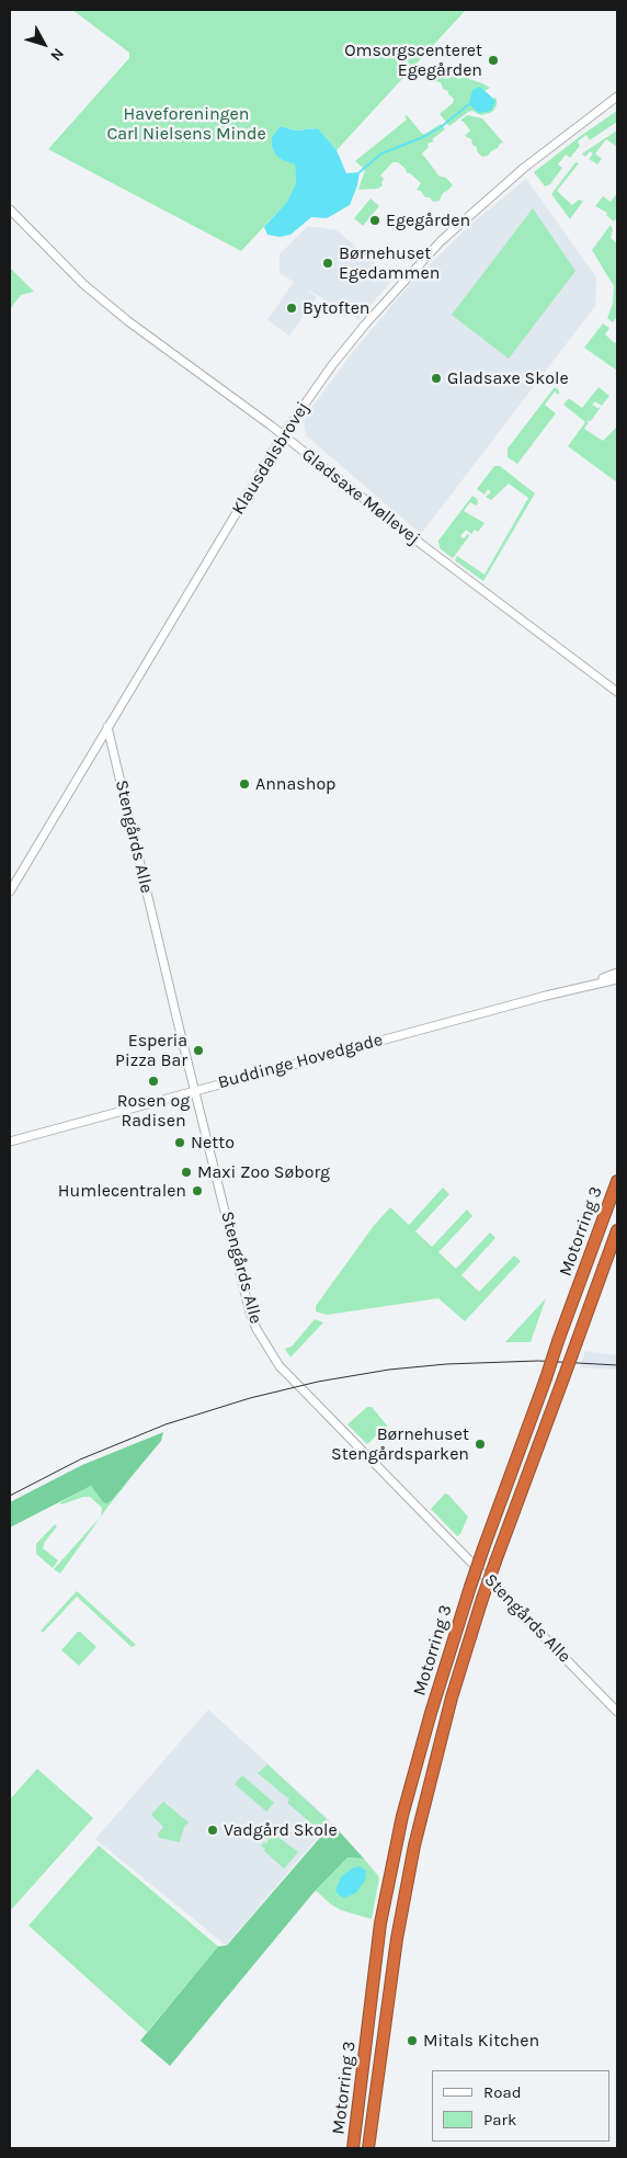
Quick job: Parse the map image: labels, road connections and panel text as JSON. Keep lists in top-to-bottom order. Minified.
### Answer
{"streets":{"highway":["Motorring 3"],"street":["Klausdalsbrovej","Gladsaxe Møllevej","Stengårds Alle","Buddinge Hovedgade"]},"crossings":[["Klausdalsbrovej","Gladsaxe Møllevej"],["Klausdalsbrovej","Stengårds Alle"],["Stengårds Alle","Buddinge Hovedgade"]],"parks":["Haveforeningen Carl Nielsens Minde"],"places":["Omsorgscenteret Egegården","Egegården","Børnehuset Egedammen","Bytoften","Gladsaxe Skole","Annashop","Esperia Pizza Bar","Rosen og Radisen","Netto","Maxi Zoo Søborg","Humlecentralen","Børnehuset Stengårdsparken","Vadgård Skole","Mitals Kitchen"],"legend":["Road","Park"],"north":"bottom right"}
